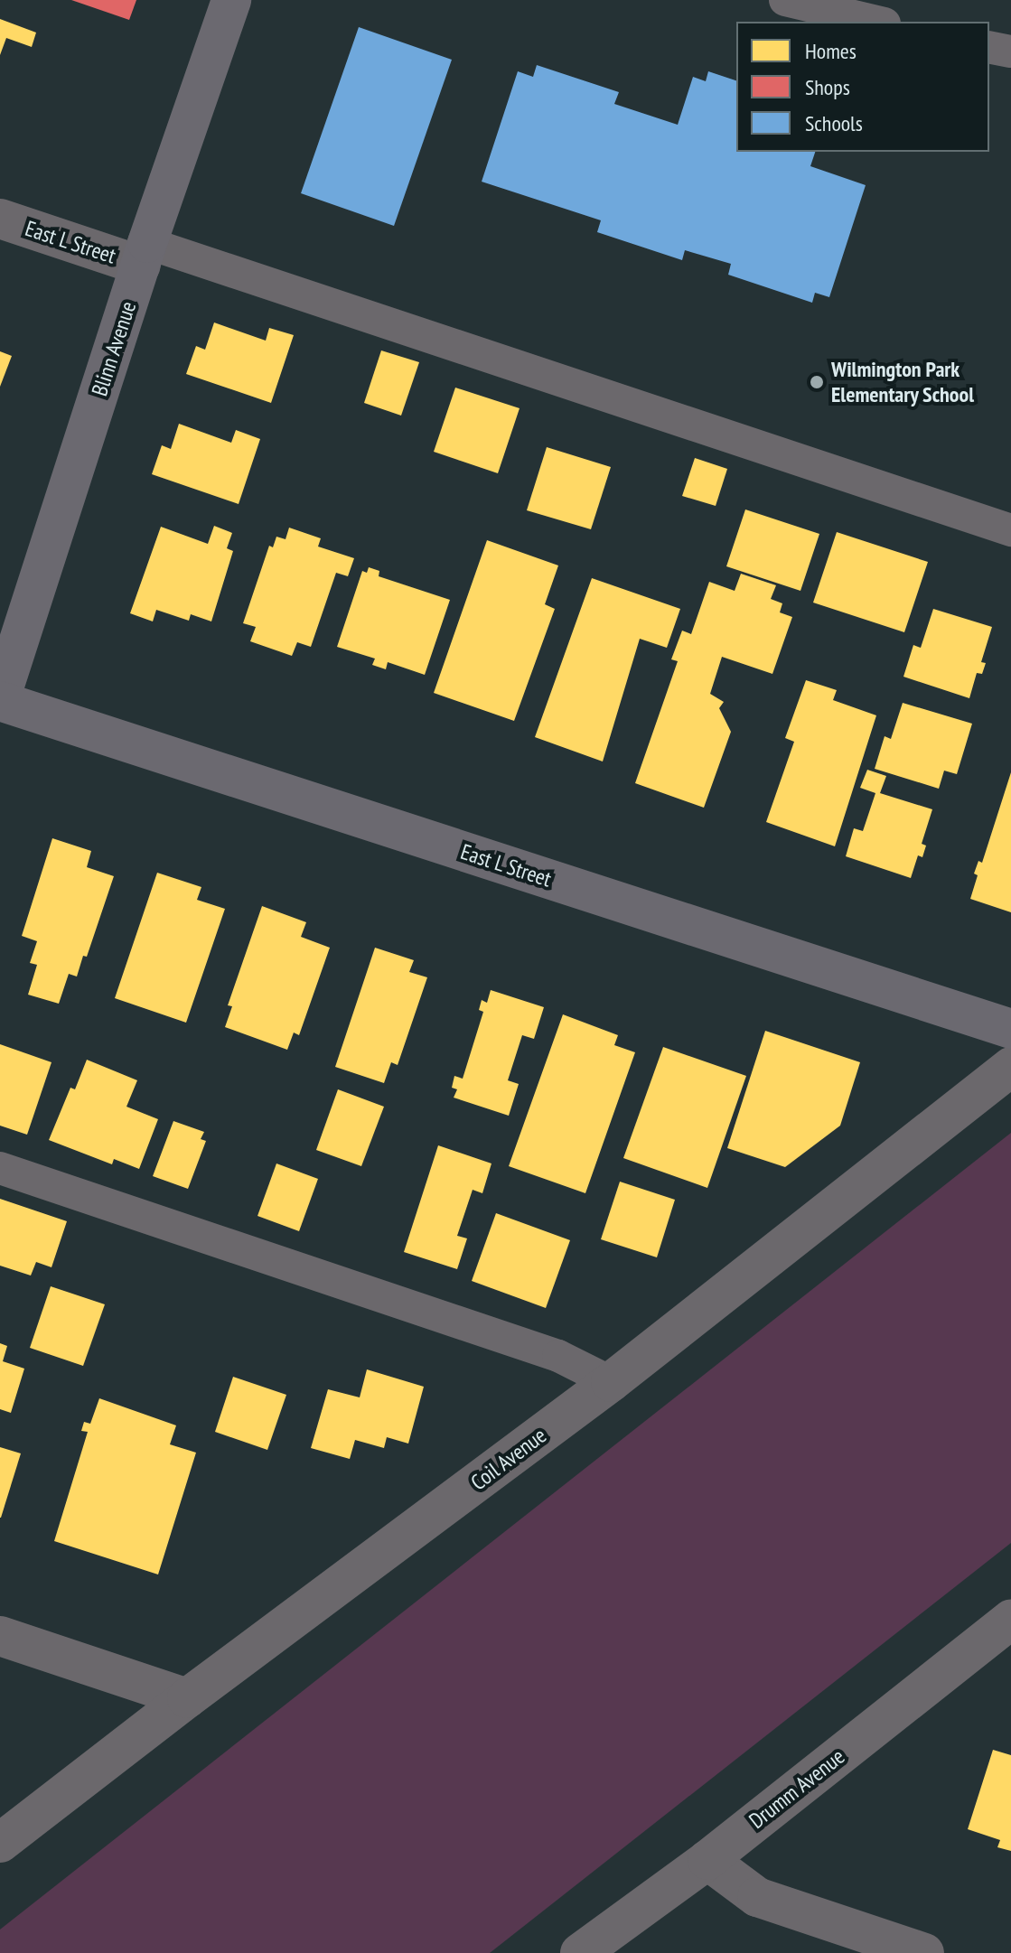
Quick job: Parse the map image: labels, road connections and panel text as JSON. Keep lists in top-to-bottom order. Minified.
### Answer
{"streets":{"street":["East L Street","Blinn Avenue","Coil Avenue","Drumm Avenue"]},"crossings":[["East L Street","Blinn Avenue"]],"places":["Wilmington Park Elementary School"],"legend":["Homes","Shops","Schools"]}
